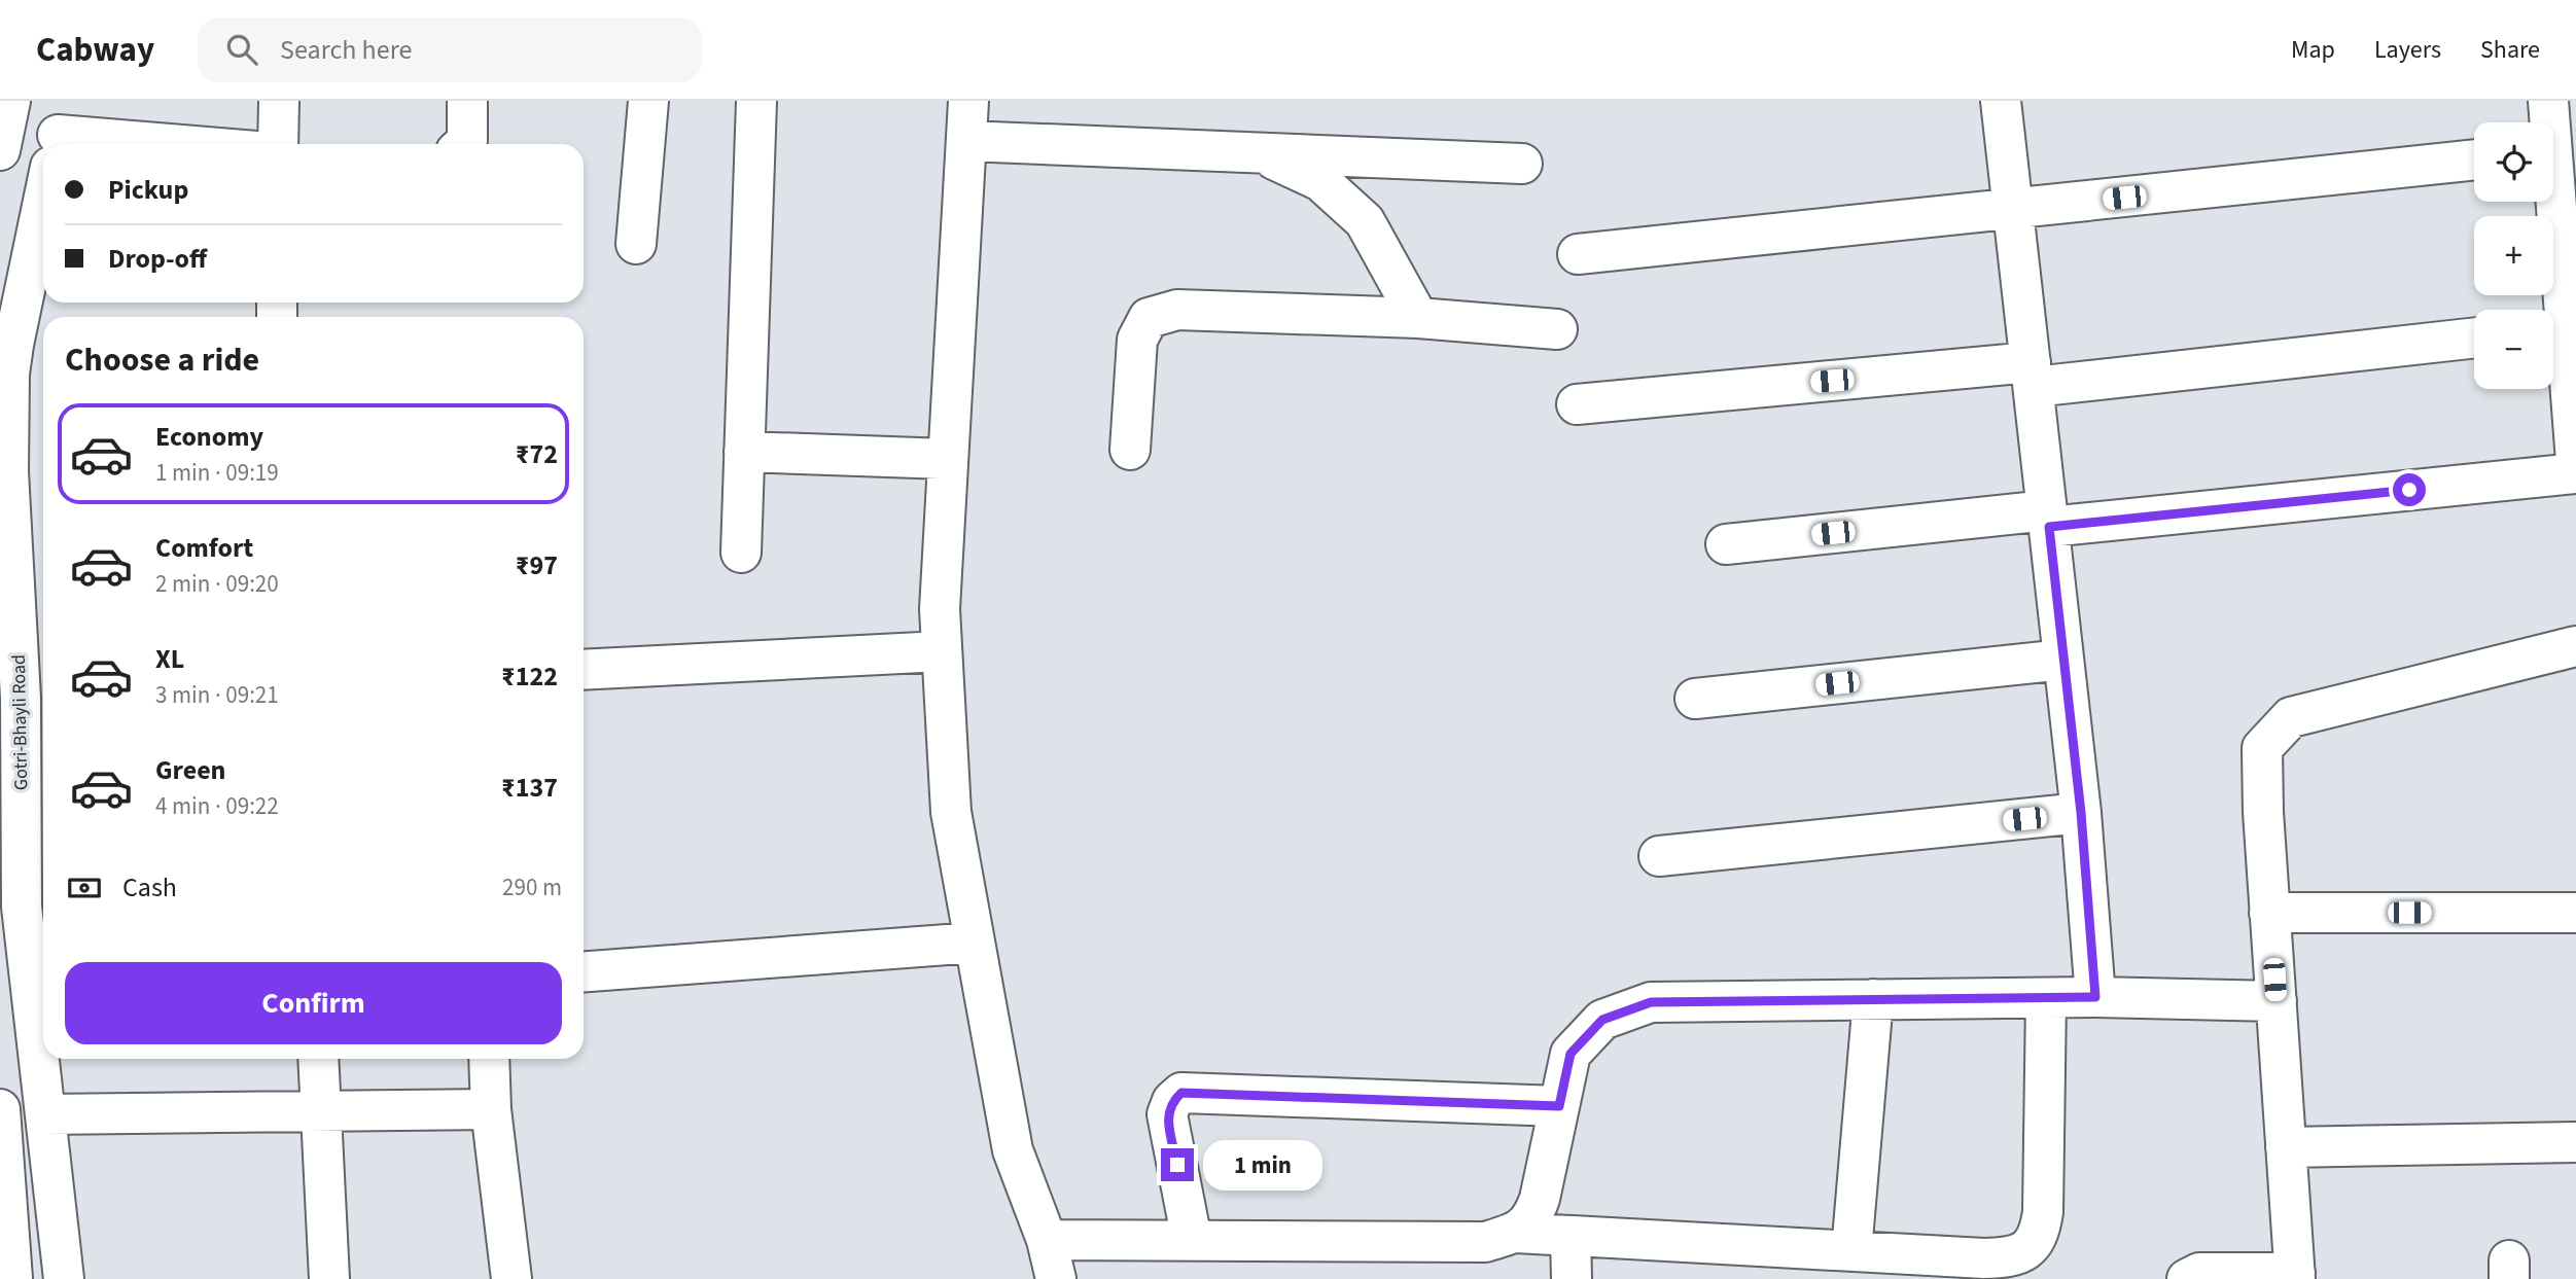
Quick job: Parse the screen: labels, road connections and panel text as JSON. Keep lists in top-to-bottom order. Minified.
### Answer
{"streets":{"street":["Gotri-Bhayli Road"]},"page":{"header":"Cabway","search":"Search here","nav":["Map","Layers","Share"],"map_buttons":["+","−"],"banner":["Pickup","Drop-off"],"heading":"Choose a ride","list":[{"name":"Economy","note":"1 min · 09:19","value":"₹72"},{"name":"Comfort","note":"2 min · 09:20","value":"₹97"},{"name":"XL","note":"3 min · 09:21","value":"₹122"},{"name":"Green","note":"4 min · 09:22","value":"₹137"}],"pay":["Cash","290 m"],"buttons":"Confirm","bubble":"1 min"}}
